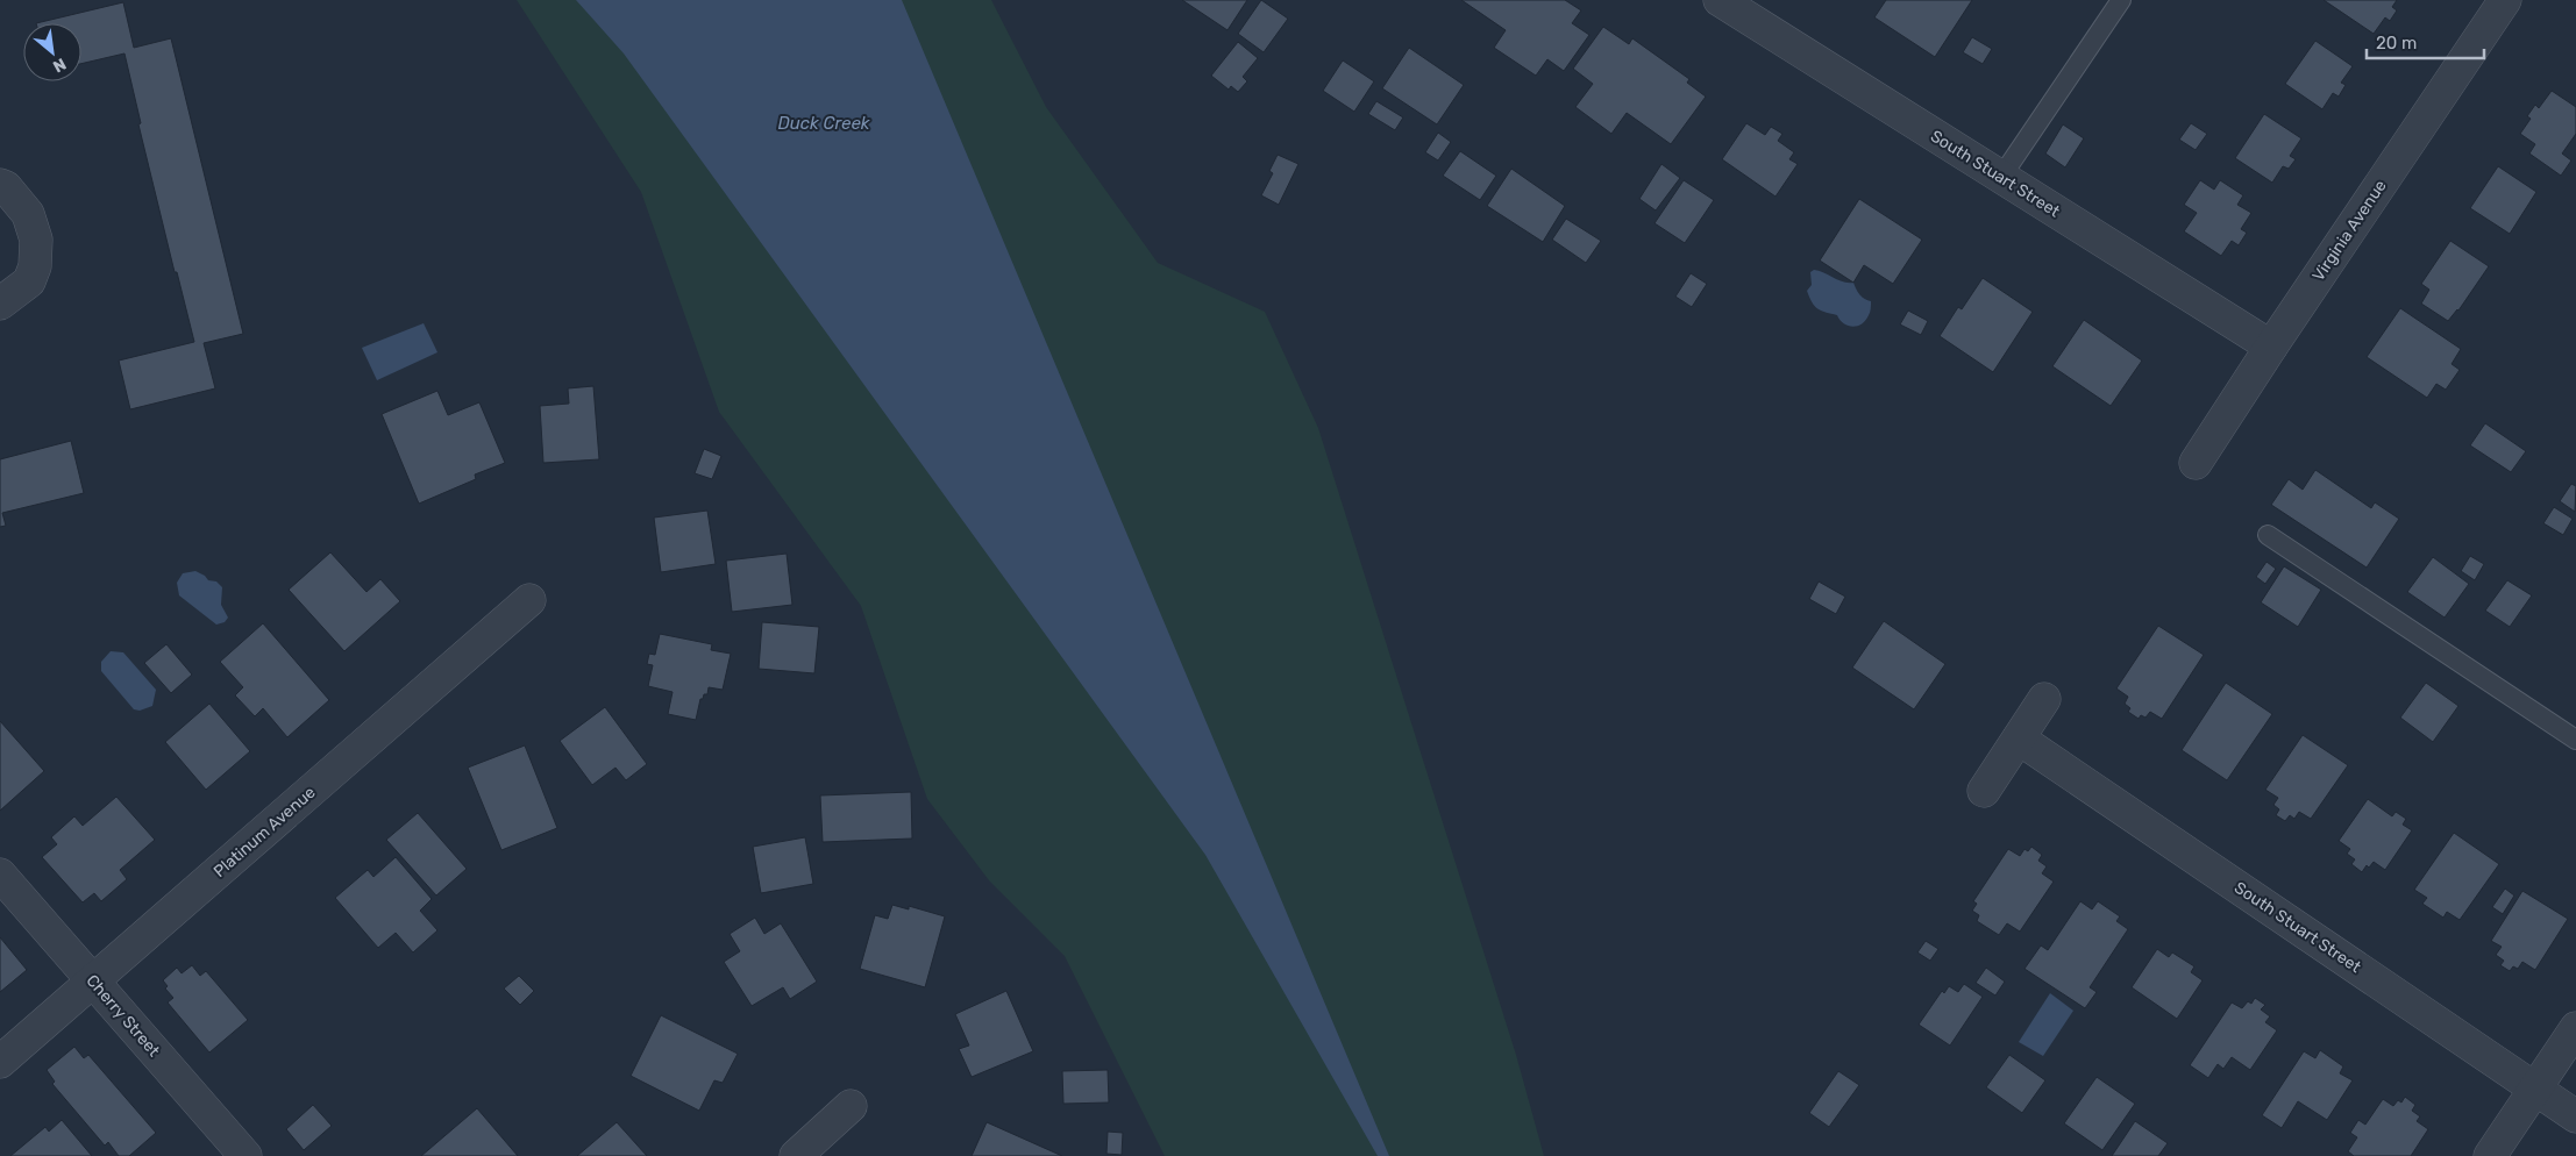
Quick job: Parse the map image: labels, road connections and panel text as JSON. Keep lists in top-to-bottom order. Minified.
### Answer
{"streets":{"street":["South Stuart Street","Virginia Avenue","Platinum Avenue","Cherry Street"]},"crossings":[["South Stuart Street","Virginia Avenue"],["Platinum Avenue","Cherry Street"]],"water":["Duck Creek"],"scale_bar":"20 m","north":"bottom right"}
